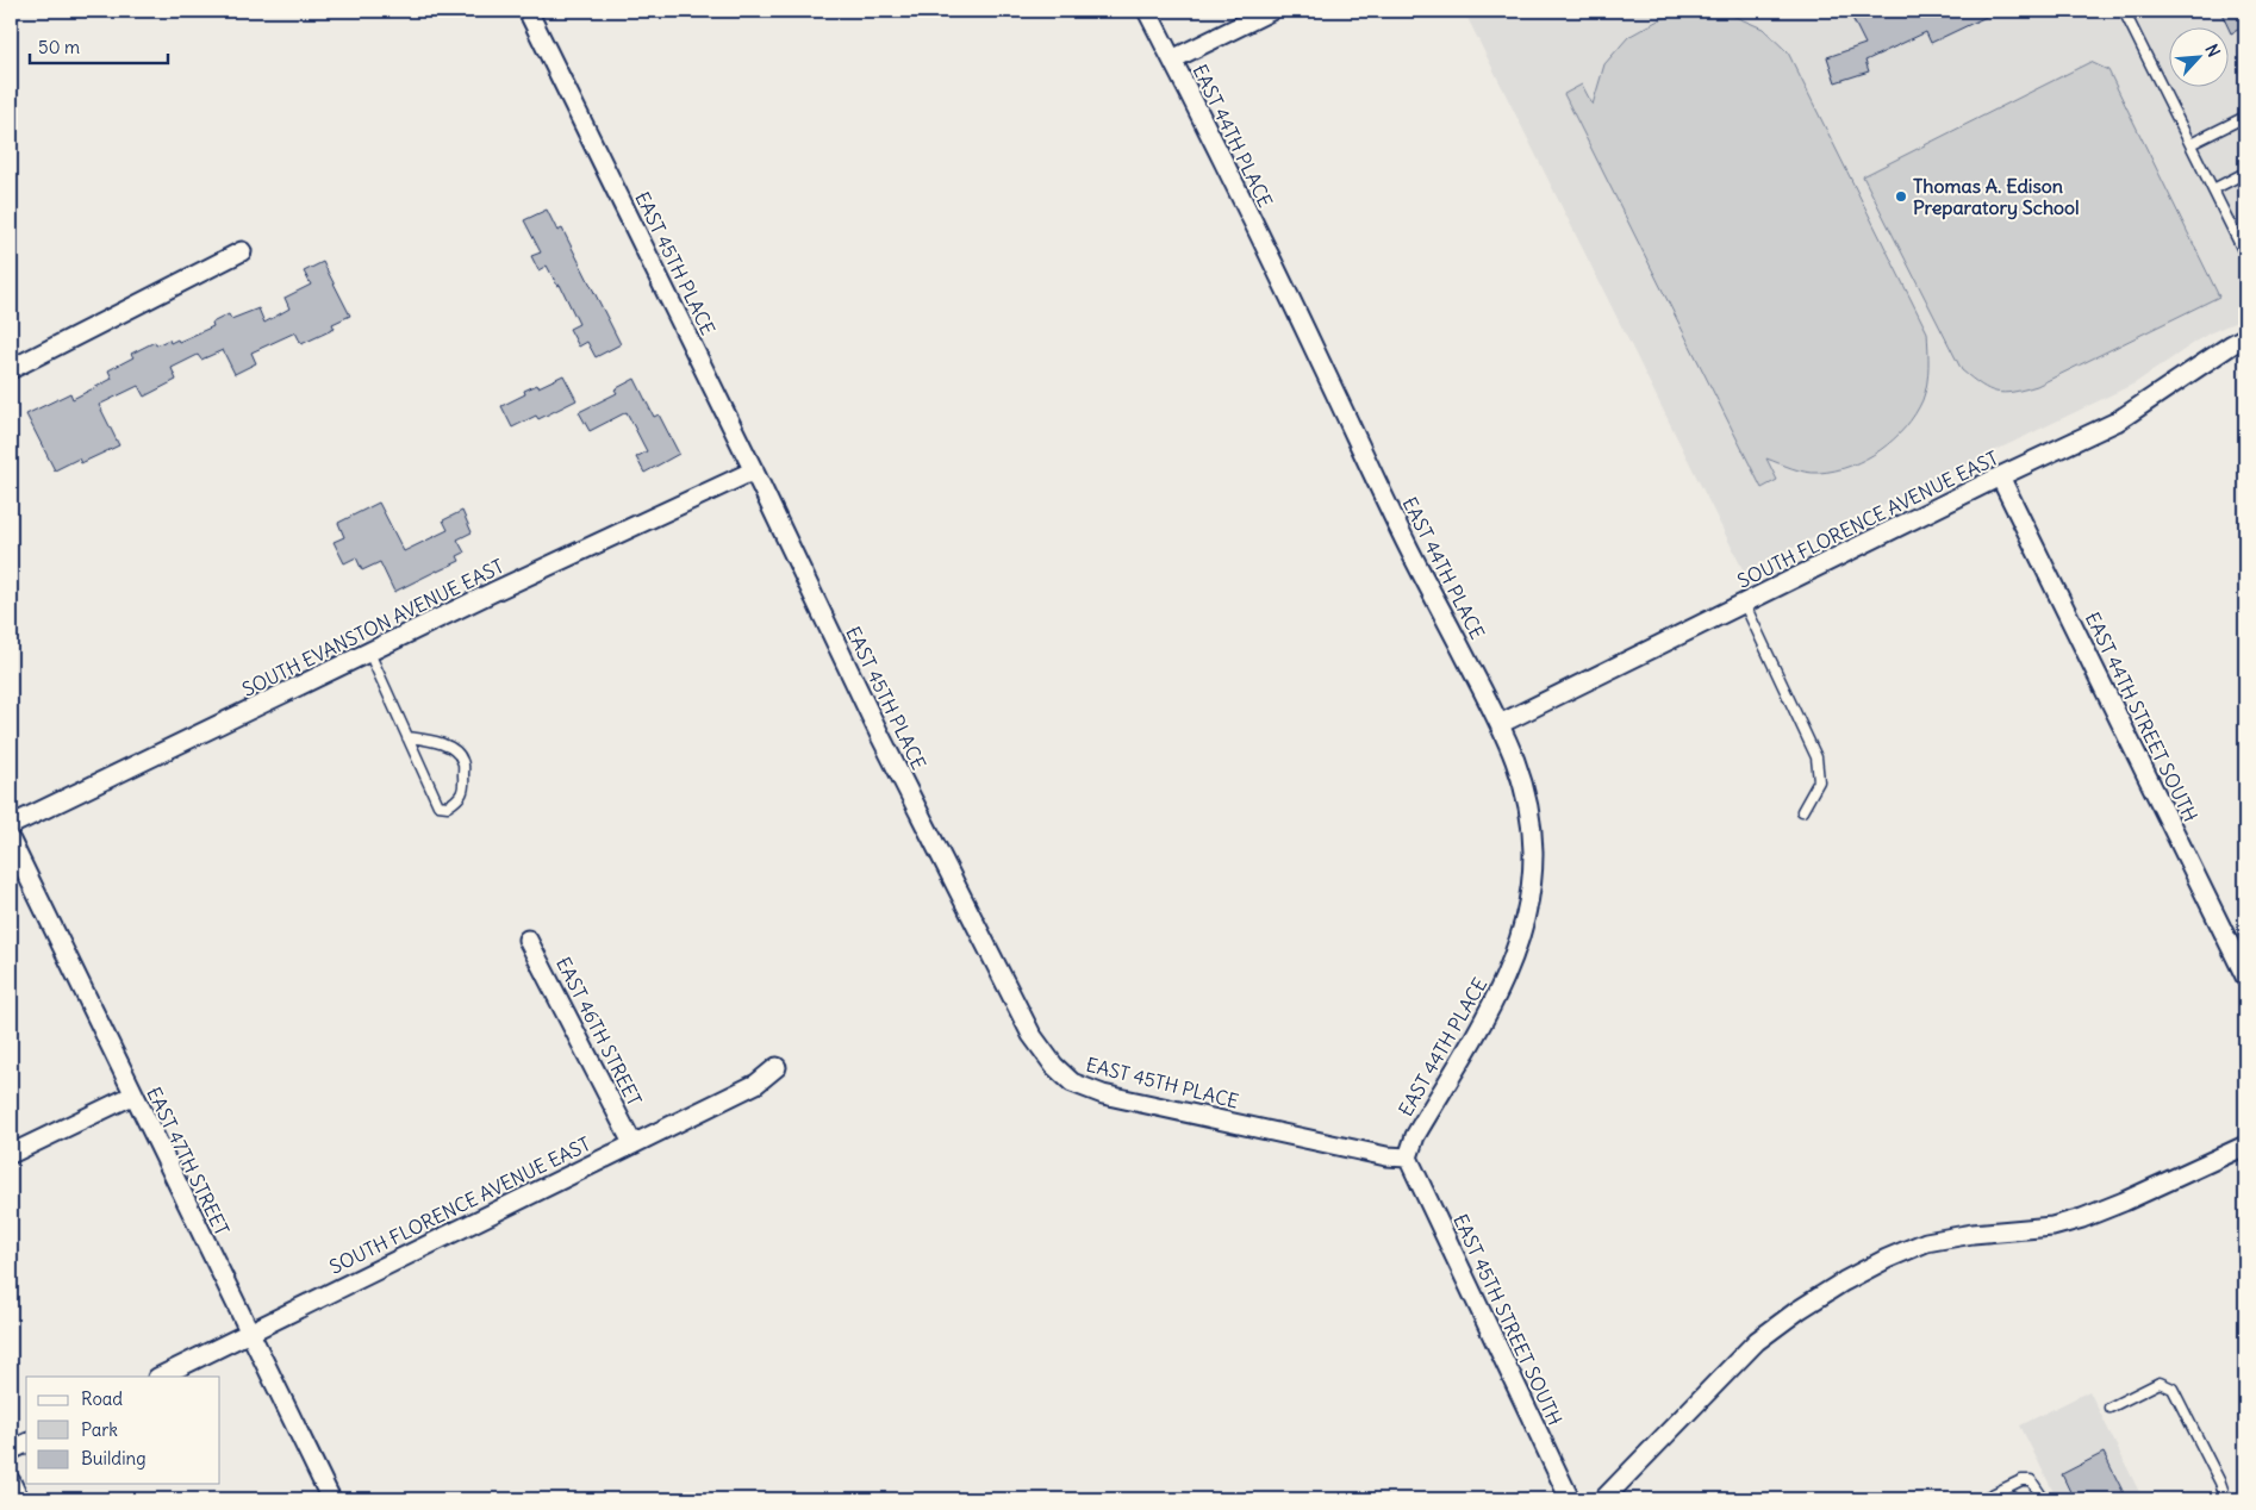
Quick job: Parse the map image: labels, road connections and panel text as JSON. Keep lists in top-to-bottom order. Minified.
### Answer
{"streets":{"street":["EAST 44TH PLACE","EAST 45TH PLACE","SOUTH FLORENCE AVENUE EAST","SOUTH EVANSTON AVENUE EAST","EAST 44TH STREET SOUTH","EAST 46TH STREET","EAST 47TH STREET","EAST 45TH STREET SOUTH"]},"crossings":[["EAST 44TH PLACE","EAST 45TH PLACE"],["EAST 44TH PLACE","SOUTH FLORENCE AVENUE EAST"],["EAST 44TH PLACE","EAST 45TH STREET SOUTH"],["EAST 45TH PLACE","SOUTH EVANSTON AVENUE EAST"],["EAST 45TH PLACE","EAST 45TH STREET SOUTH"],["SOUTH FLORENCE AVENUE EAST","EAST 44TH STREET SOUTH"],["SOUTH FLORENCE AVENUE EAST","EAST 46TH STREET"],["SOUTH FLORENCE AVENUE EAST","EAST 47TH STREET"]],"places":["Thomas A. Edison Preparatory School"],"legend":["Road","Park","Building"],"scale_bar":"50 m","north":"top right"}
